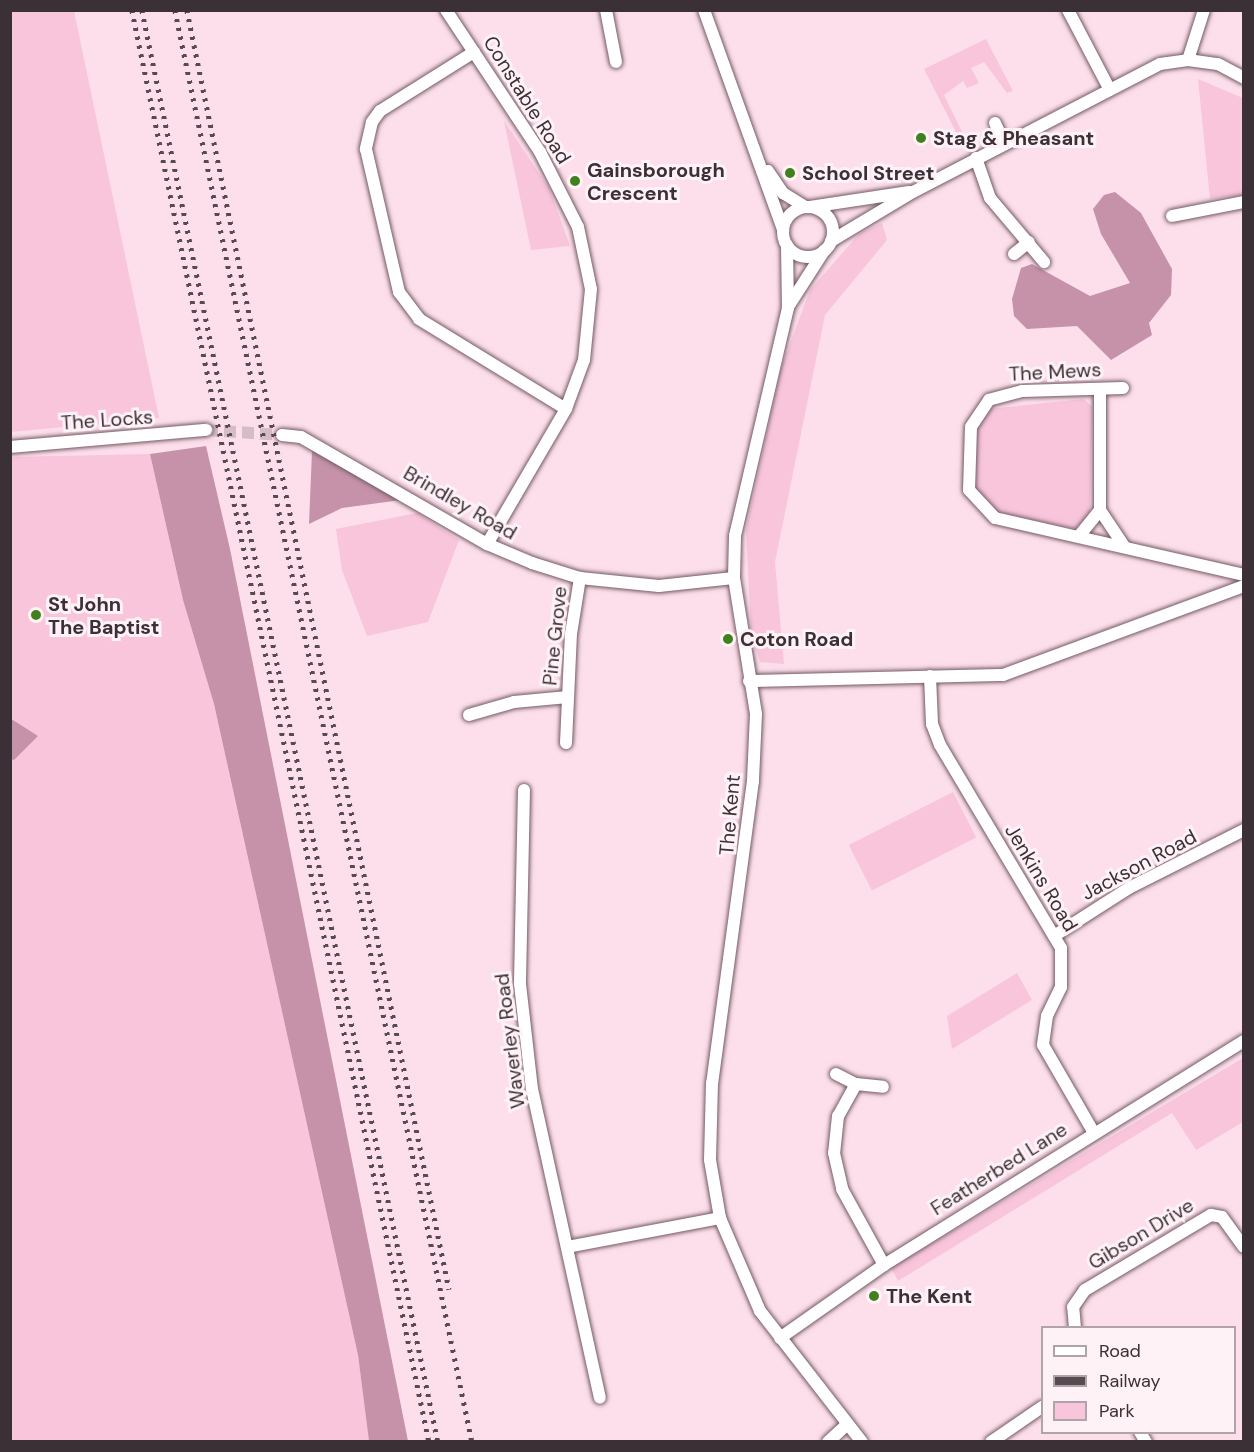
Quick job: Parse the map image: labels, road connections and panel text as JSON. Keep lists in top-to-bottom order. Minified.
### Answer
{"streets":{"street":["Constable Road","The Mews","The Locks","Brindley Road","Pine Grove","The Kent","Jackson Road","Jenkins Road","Waverley Road","Featherbed Lane","Gibson Drive"]},"crossings":[["Constable Road","Brindley Road"],["Brindley Road","Pine Grove"],["The Kent","Featherbed Lane"],["Jackson Road","Jenkins Road"],["Jenkins Road","Featherbed Lane"]],"places":["Stag & Pheasant","School Street","Gainsborough Crescent","St John The Baptist","Coton Road","The Kent"],"legend":["Road","Railway","Park"]}
